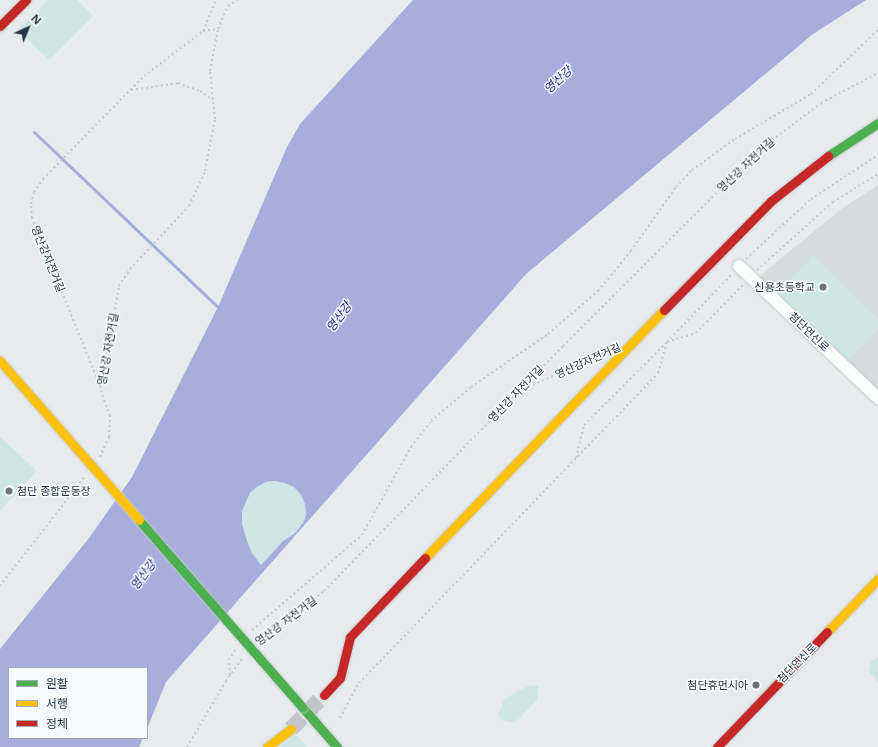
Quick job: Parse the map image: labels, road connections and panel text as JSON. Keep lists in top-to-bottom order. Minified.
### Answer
{"streets":{"street":["첨단연신로"],"path":["영산강 자전거길","영산강자전거길"]},"crossings":[["영산강 자전거길","영산강자전거길"]],"water":["영산강"],"places":["신용초등학교","첨단 종합운동장","첨단휴먼시아"],"legend":["원활","서행","정체"],"north":"top right"}
